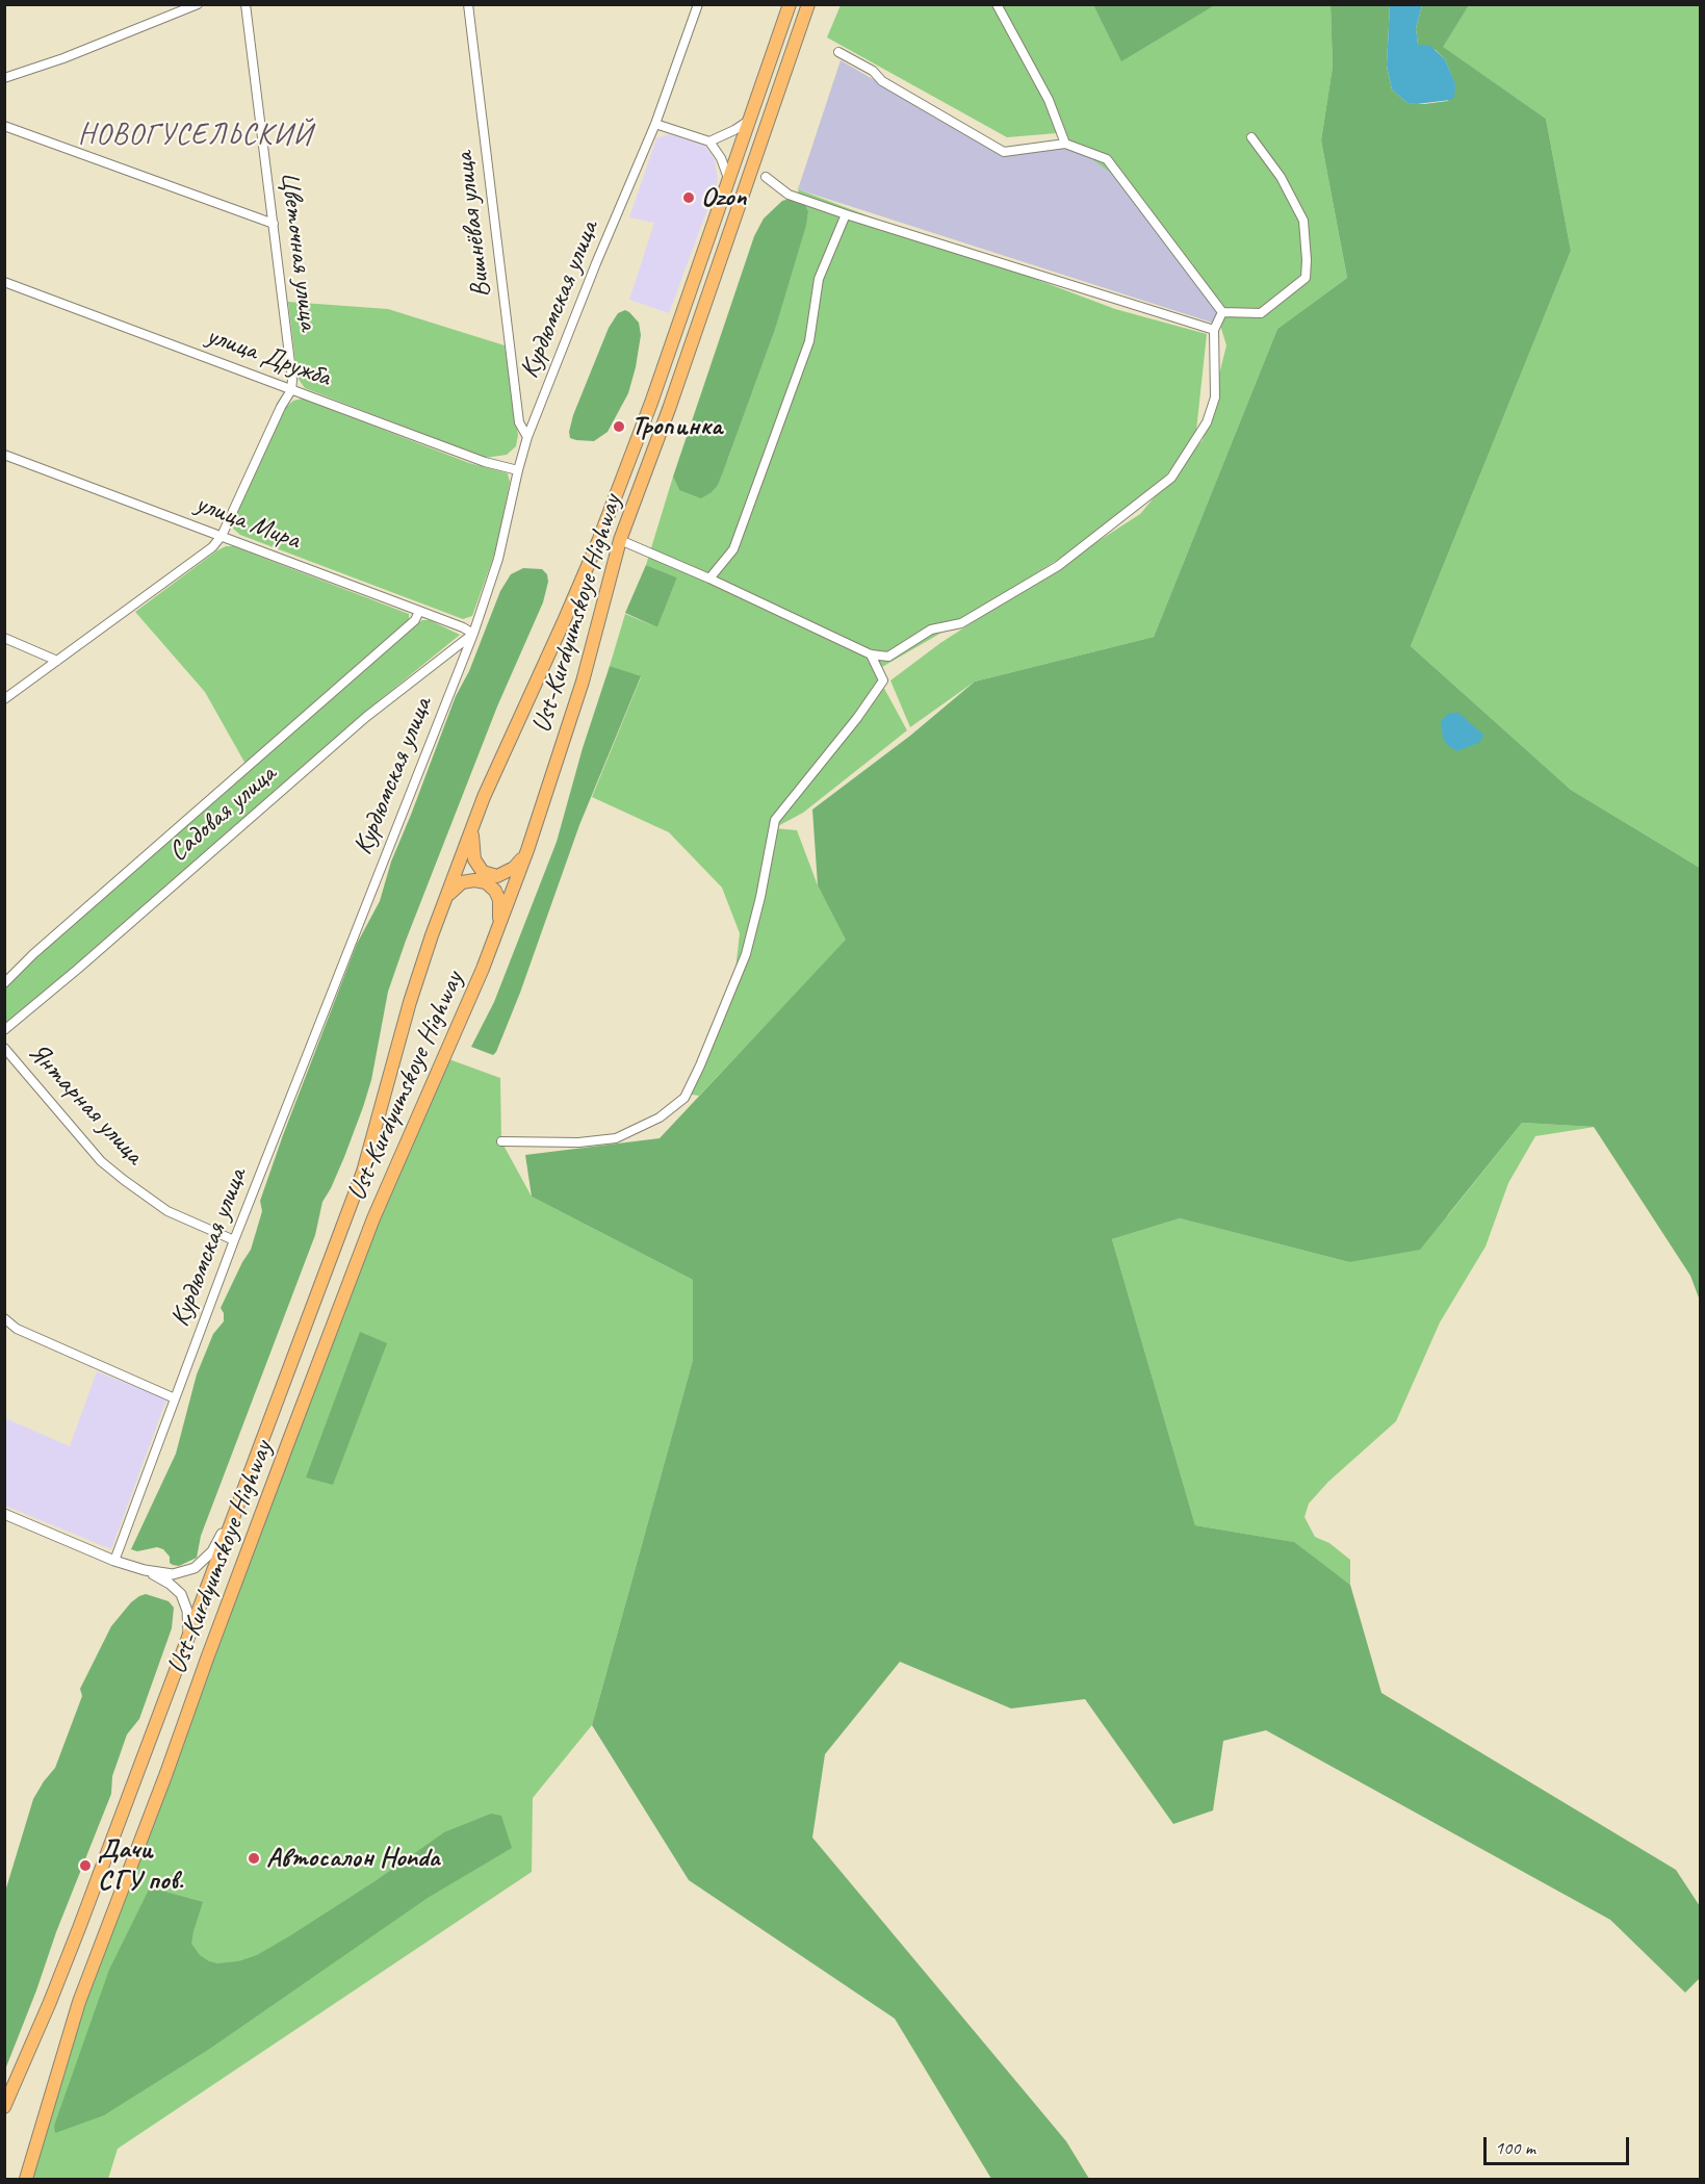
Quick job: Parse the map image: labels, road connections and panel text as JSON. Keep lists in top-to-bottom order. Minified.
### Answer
{"streets":{"main road":["Ust-Kurdyumskoye Highway"],"street":["Вишнёвая улица","Цветочная улица","Курдюмская улица","улица Дружба","улица Мира","Садовая улица","Янтарная улица"]},"crossings":[["Вишнёвая улица","Курдюмская улица"],["Цветочная улица","улица Дружба"],["Курдюмская улица","улица Дружба"],["Курдюмская улица","улица Мира"],["Курдюмская улица","Садовая улица"],["Курдюмская улица","Янтарная улица"],["улица Мира","Садовая улица"]],"districts":["НОВОГУСЕЛЬСКИЙ"],"places":["Ozon","Тропинка","Автосалон Honda","Дачи СГУ пов."],"scale_bar":"100 m"}
